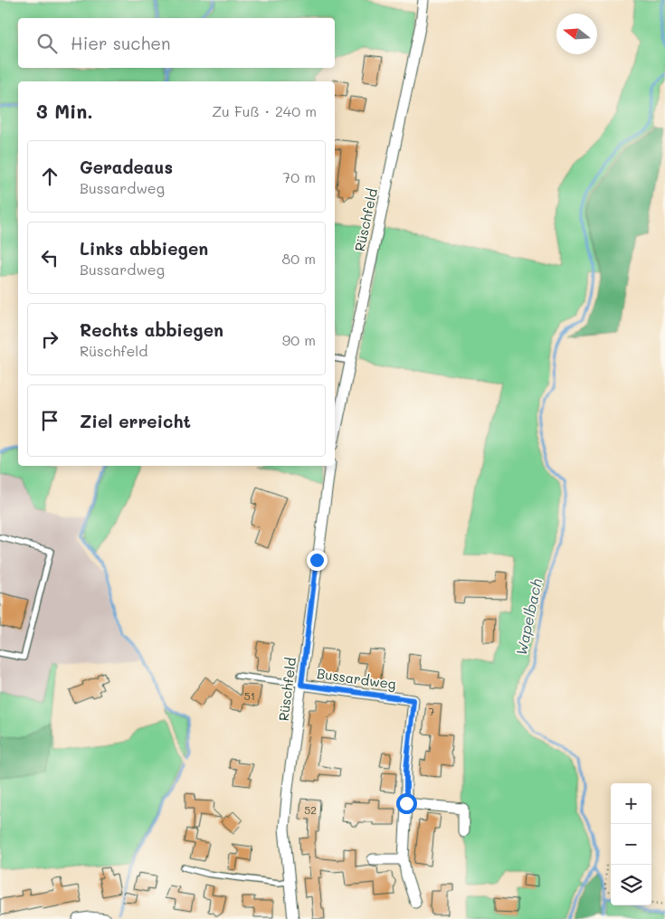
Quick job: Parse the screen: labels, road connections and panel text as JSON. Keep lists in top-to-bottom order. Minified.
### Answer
{"streets":{"street":["Rüschfeld","Bussardweg"]},"crossings":[["Rüschfeld","Bussardweg"]],"water":["Wapelbach"],"house_numbers":["51","7","52"],"north":"left","page":{"search":"Hier suchen","heading":["3 Min.","Zu Fuß · 240 m"],"list":[["Geradeaus","Bussardweg","70 m"],["Links abbiegen","Bussardweg","80 m"],["Rechts abbiegen","Rüschfeld","90 m"],"Ziel erreicht"],"map_buttons":["+","−"]}}
